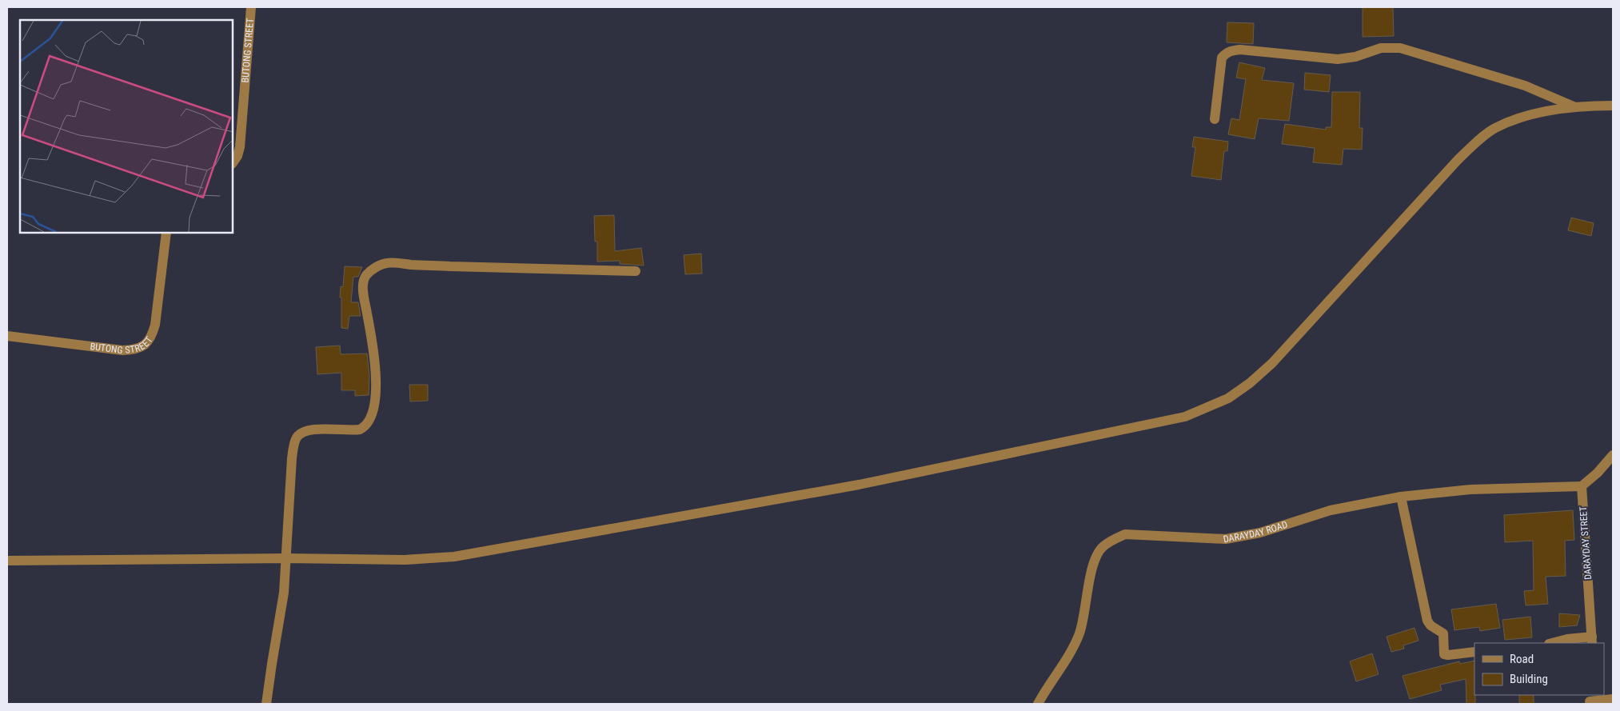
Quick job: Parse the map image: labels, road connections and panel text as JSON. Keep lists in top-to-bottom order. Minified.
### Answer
{"streets":{"street":["BUTONG STREET","DARAYDAY ROAD","DARAYDAY STREET"]},"crossings":[["DARAYDAY ROAD","DARAYDAY STREET"]],"legend":["Road","Building"]}
